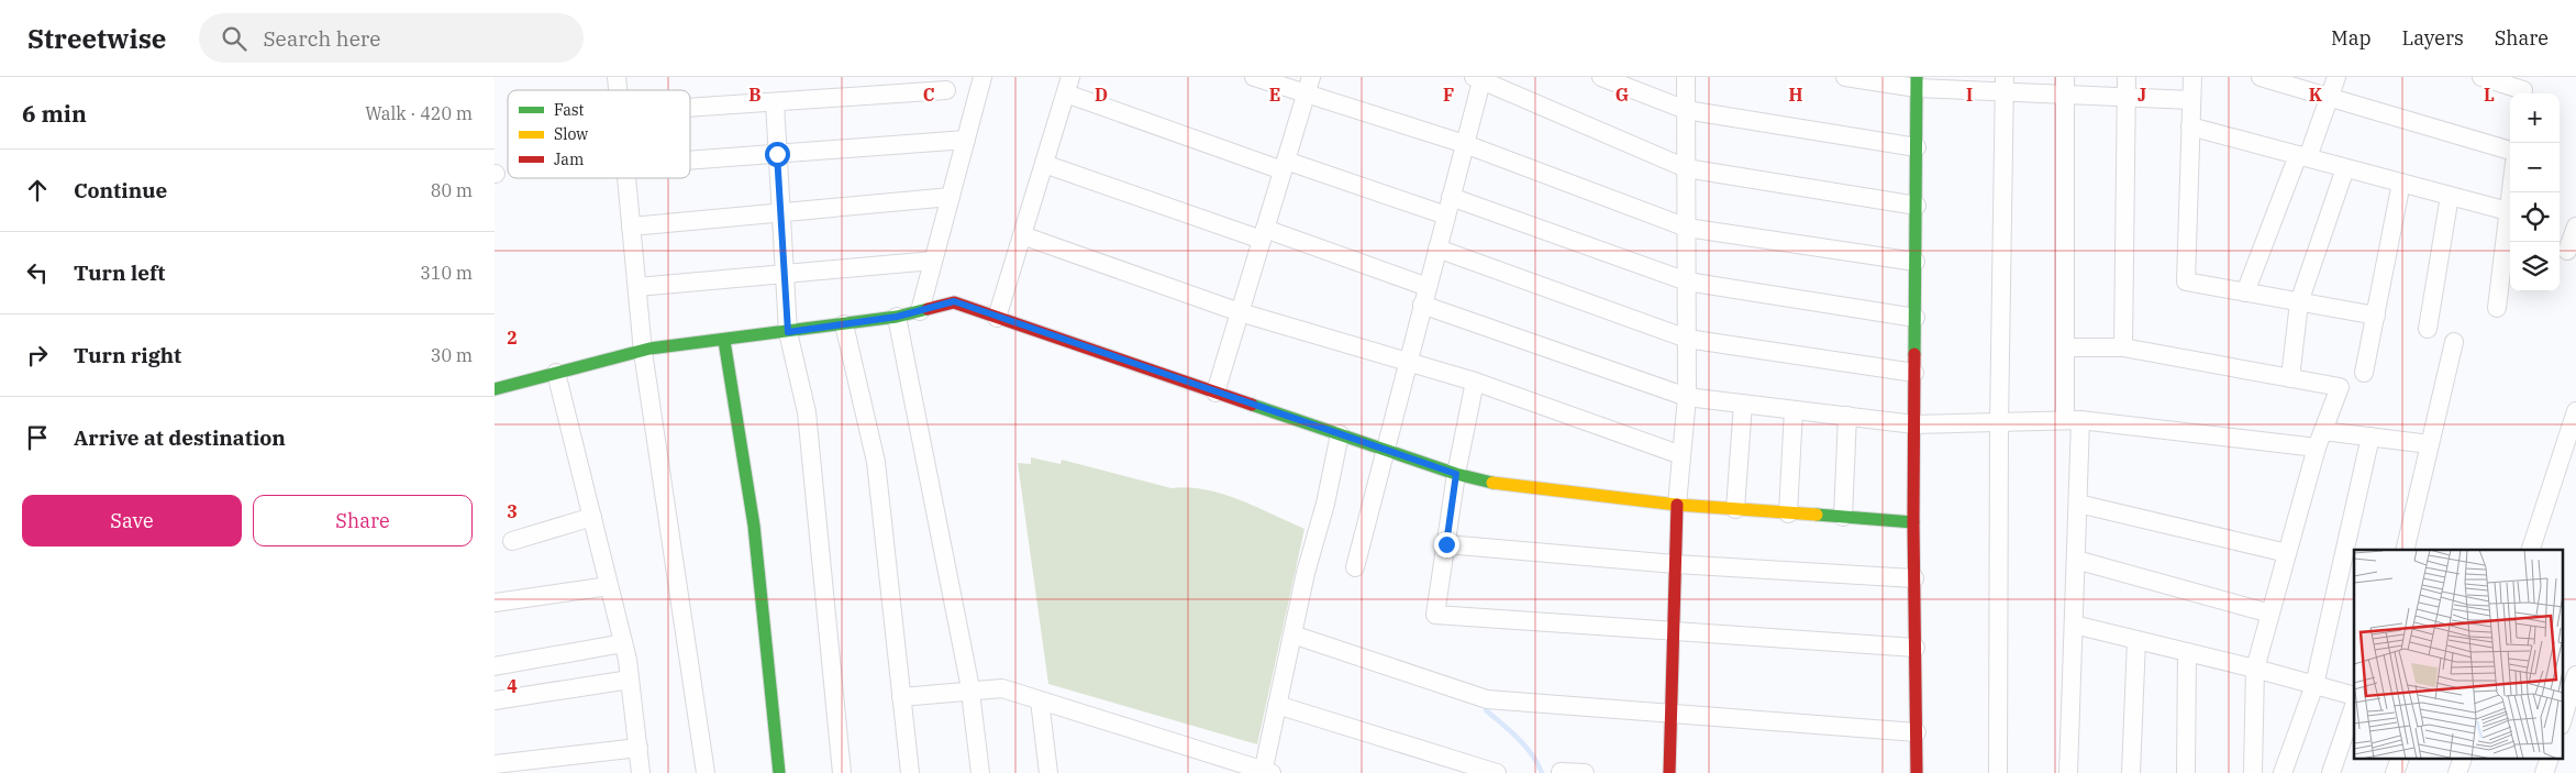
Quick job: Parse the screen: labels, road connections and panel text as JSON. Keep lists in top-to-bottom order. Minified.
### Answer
{"legend":["Fast","Slow","Jam"],"page":{"header":"Streetwise","search":"Search here","nav":["Map","Layers","Share"],"heading":["6 min","Walk · 420 m"],"map_buttons":["+","−"],"list":[["Continue","80 m"],["Turn left","310 m"],["Turn right","30 m"],"Arrive at destination"],"buttons":["Save","Share"]},"grid":{"columns":["B","C","D","E","F","G","H","I","J","K","L"],"rows":["2","3","4"]}}
